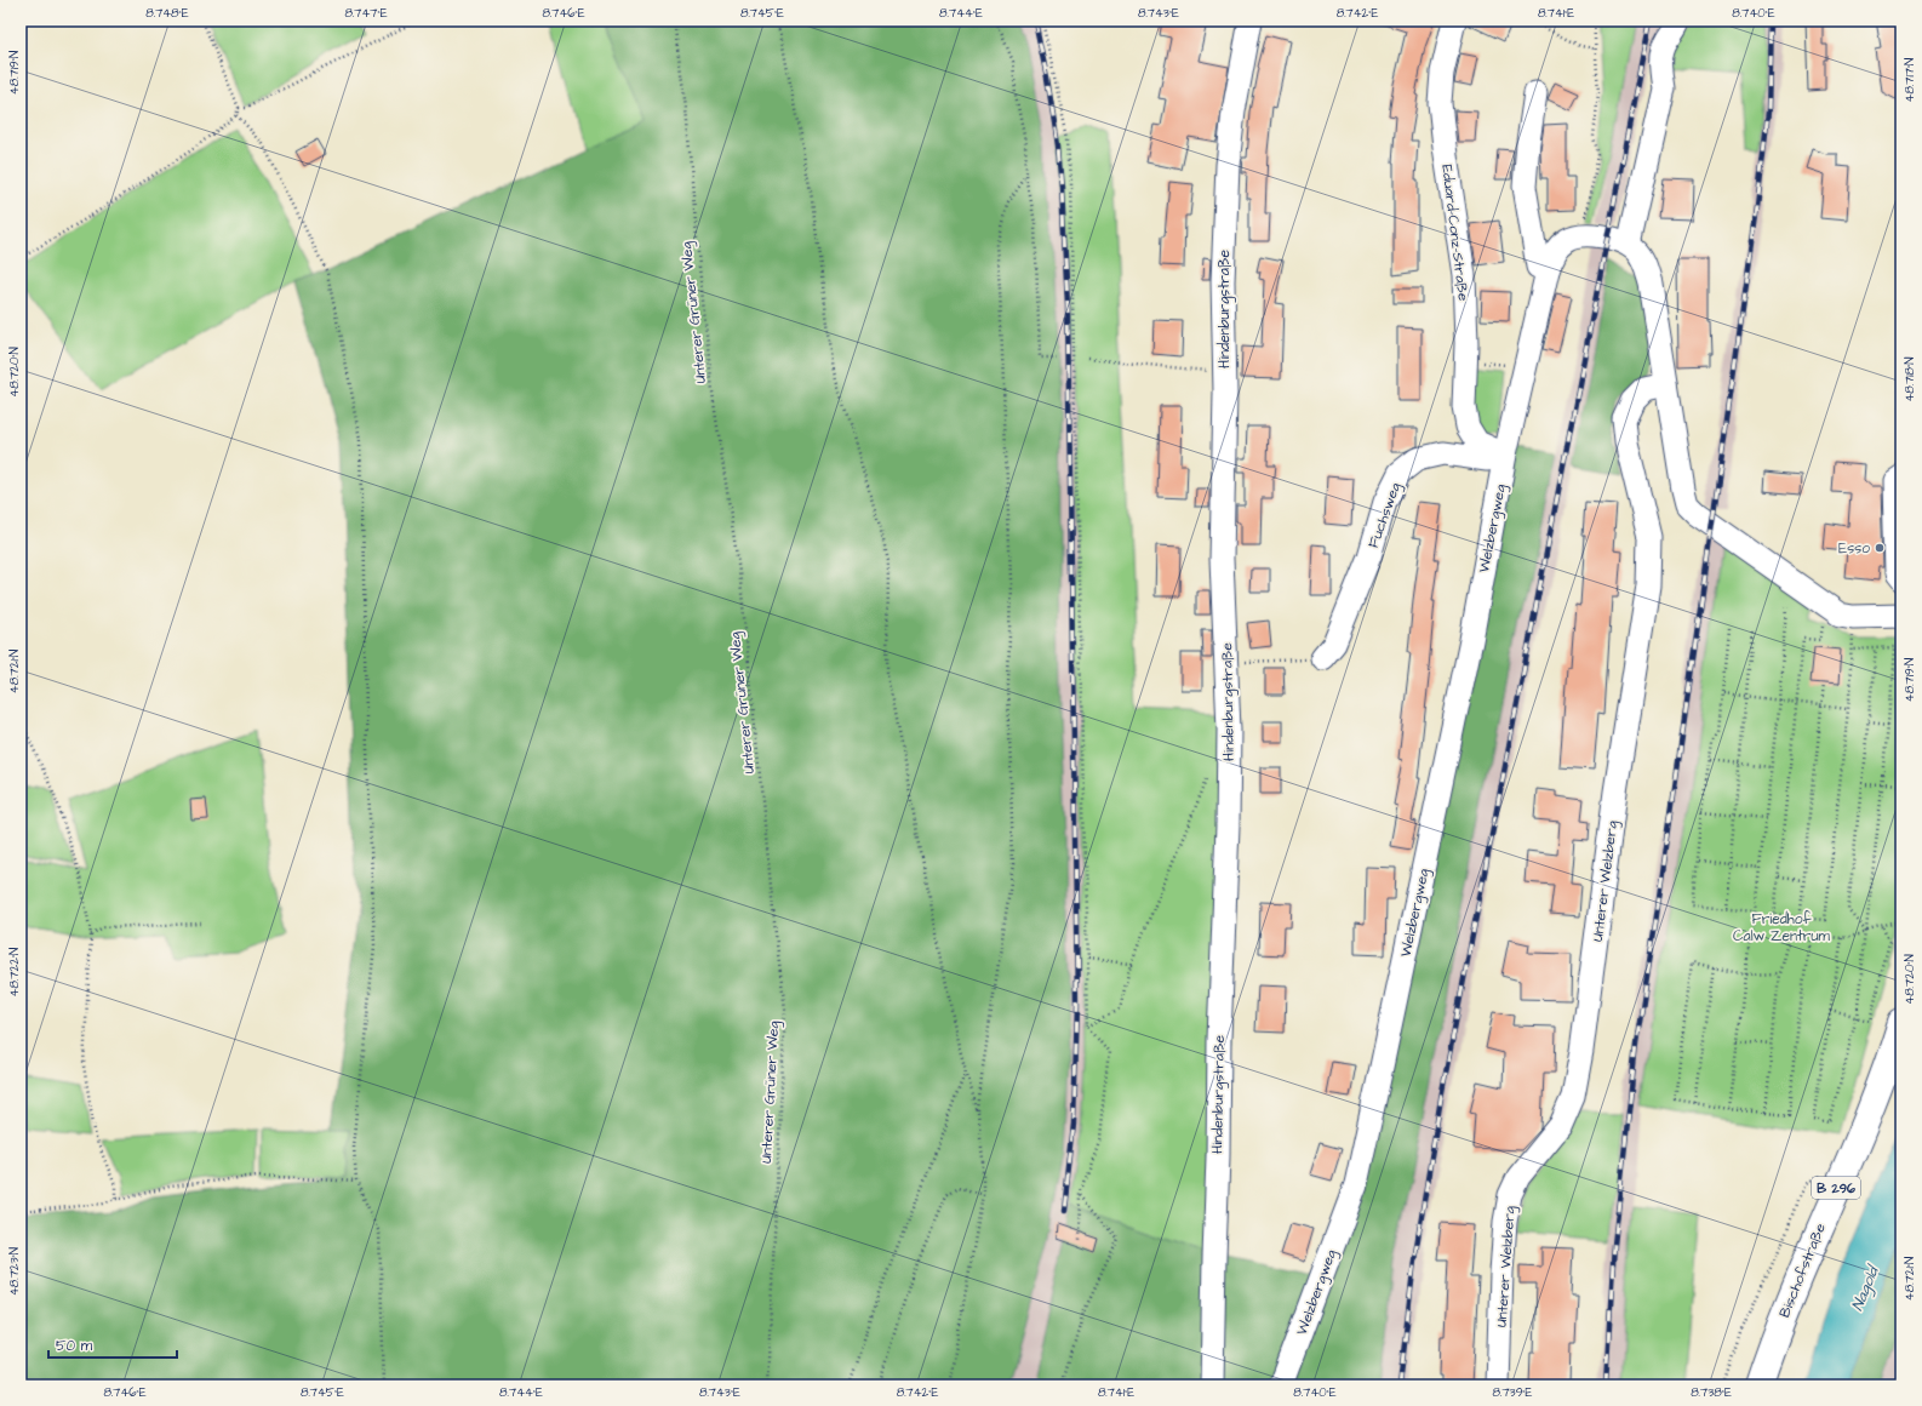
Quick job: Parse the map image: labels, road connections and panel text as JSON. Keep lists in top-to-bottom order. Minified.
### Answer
{"streets":{"main road":["B 296","Bischofstraße"],"street":["Eduard-Conz-Straße","Hindenburgstraße","Fuchsweg","Welzbergweg","Unterer Welzberg"],"path":["Unterer Grüner Weg"]},"crossings":[["Eduard-Conz-Straße","Fuchsweg"],["Eduard-Conz-Straße","Welzbergweg"],["Fuchsweg","Welzbergweg"]],"water":["Nagold"],"parks":["Friedhof Calw Zentrum"],"places":["Esso"],"scale_bar":"50 m","coordinates":["8.748°E","8.747°E","8.746°E","8.745°E","8.744°E","8.743°E","8.742°E","8.741°E","8.740°E","48.719°N","48.717°N","48.720°N","48.718°N","48.721°N","48.722°N","48.723°N","8.739°E","8.738°E"]}
